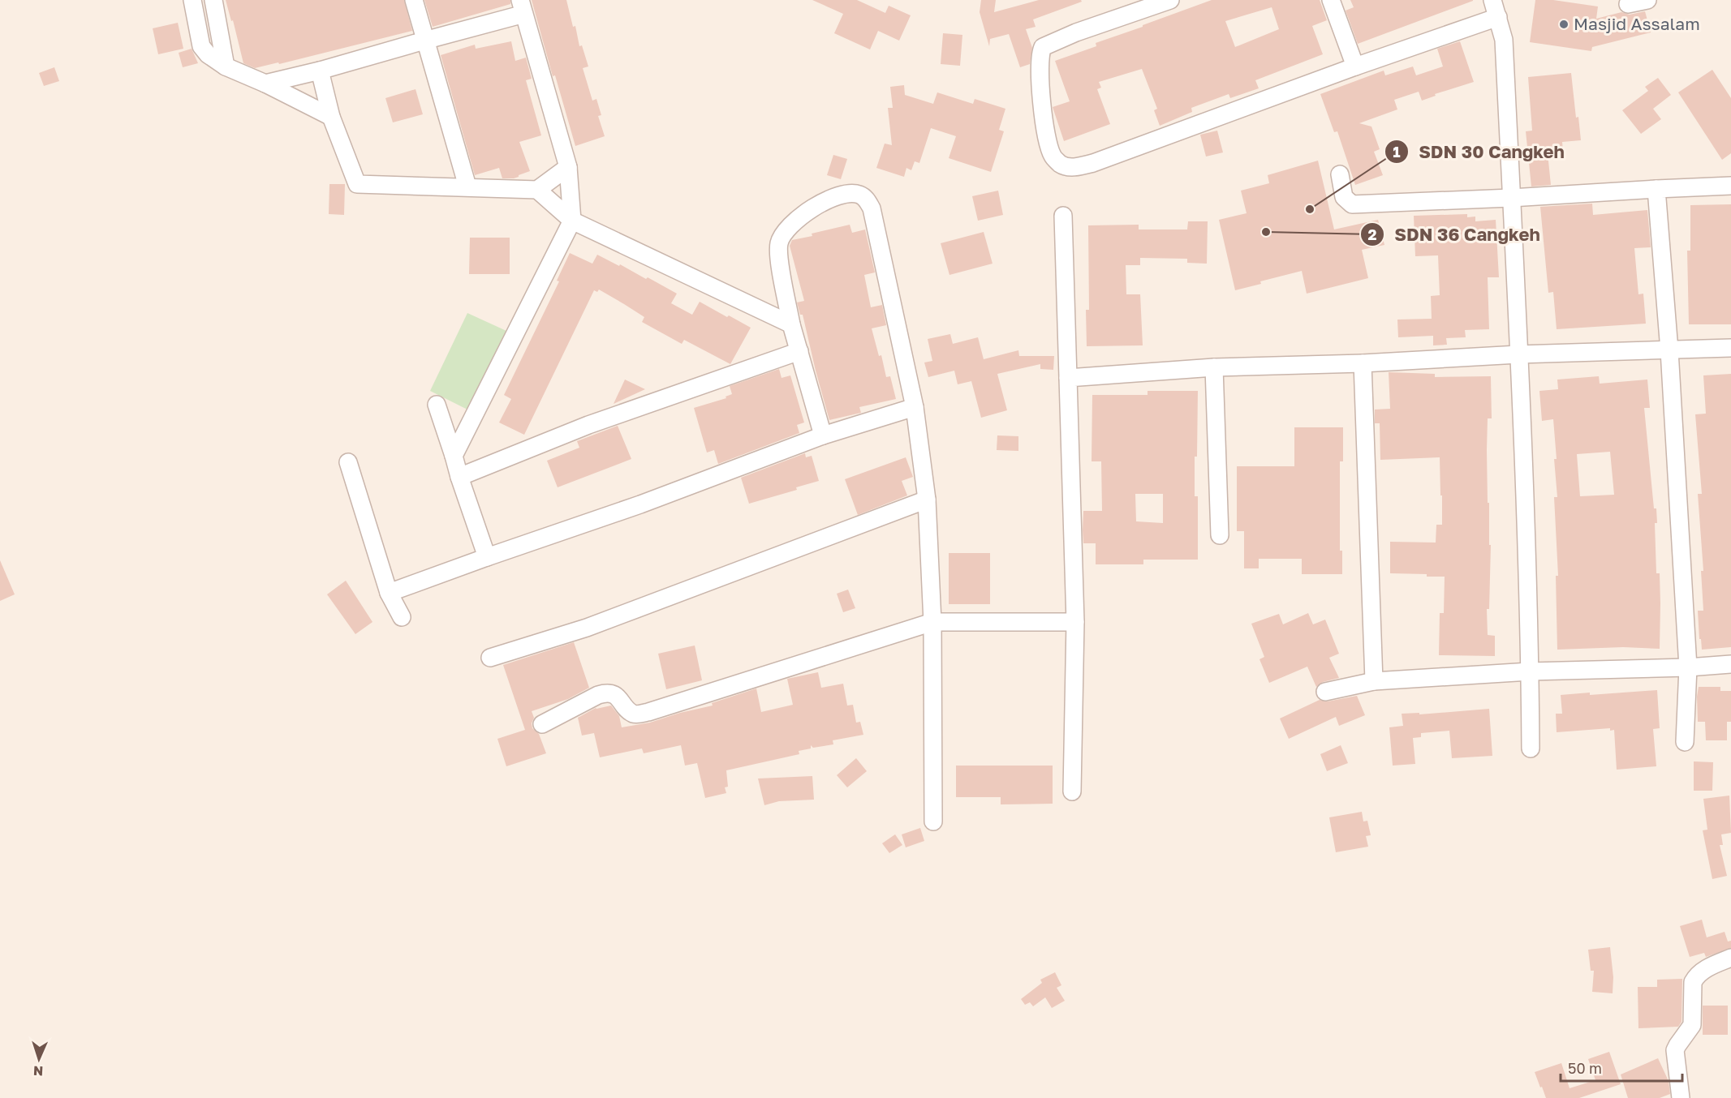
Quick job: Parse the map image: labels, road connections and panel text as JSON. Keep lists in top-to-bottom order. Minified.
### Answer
{"places":["Masjid Assalam","SDN 30 Cangkeh","SDN 36 Cangkeh"],"scale_bar":"50 m","north":"bottom"}
